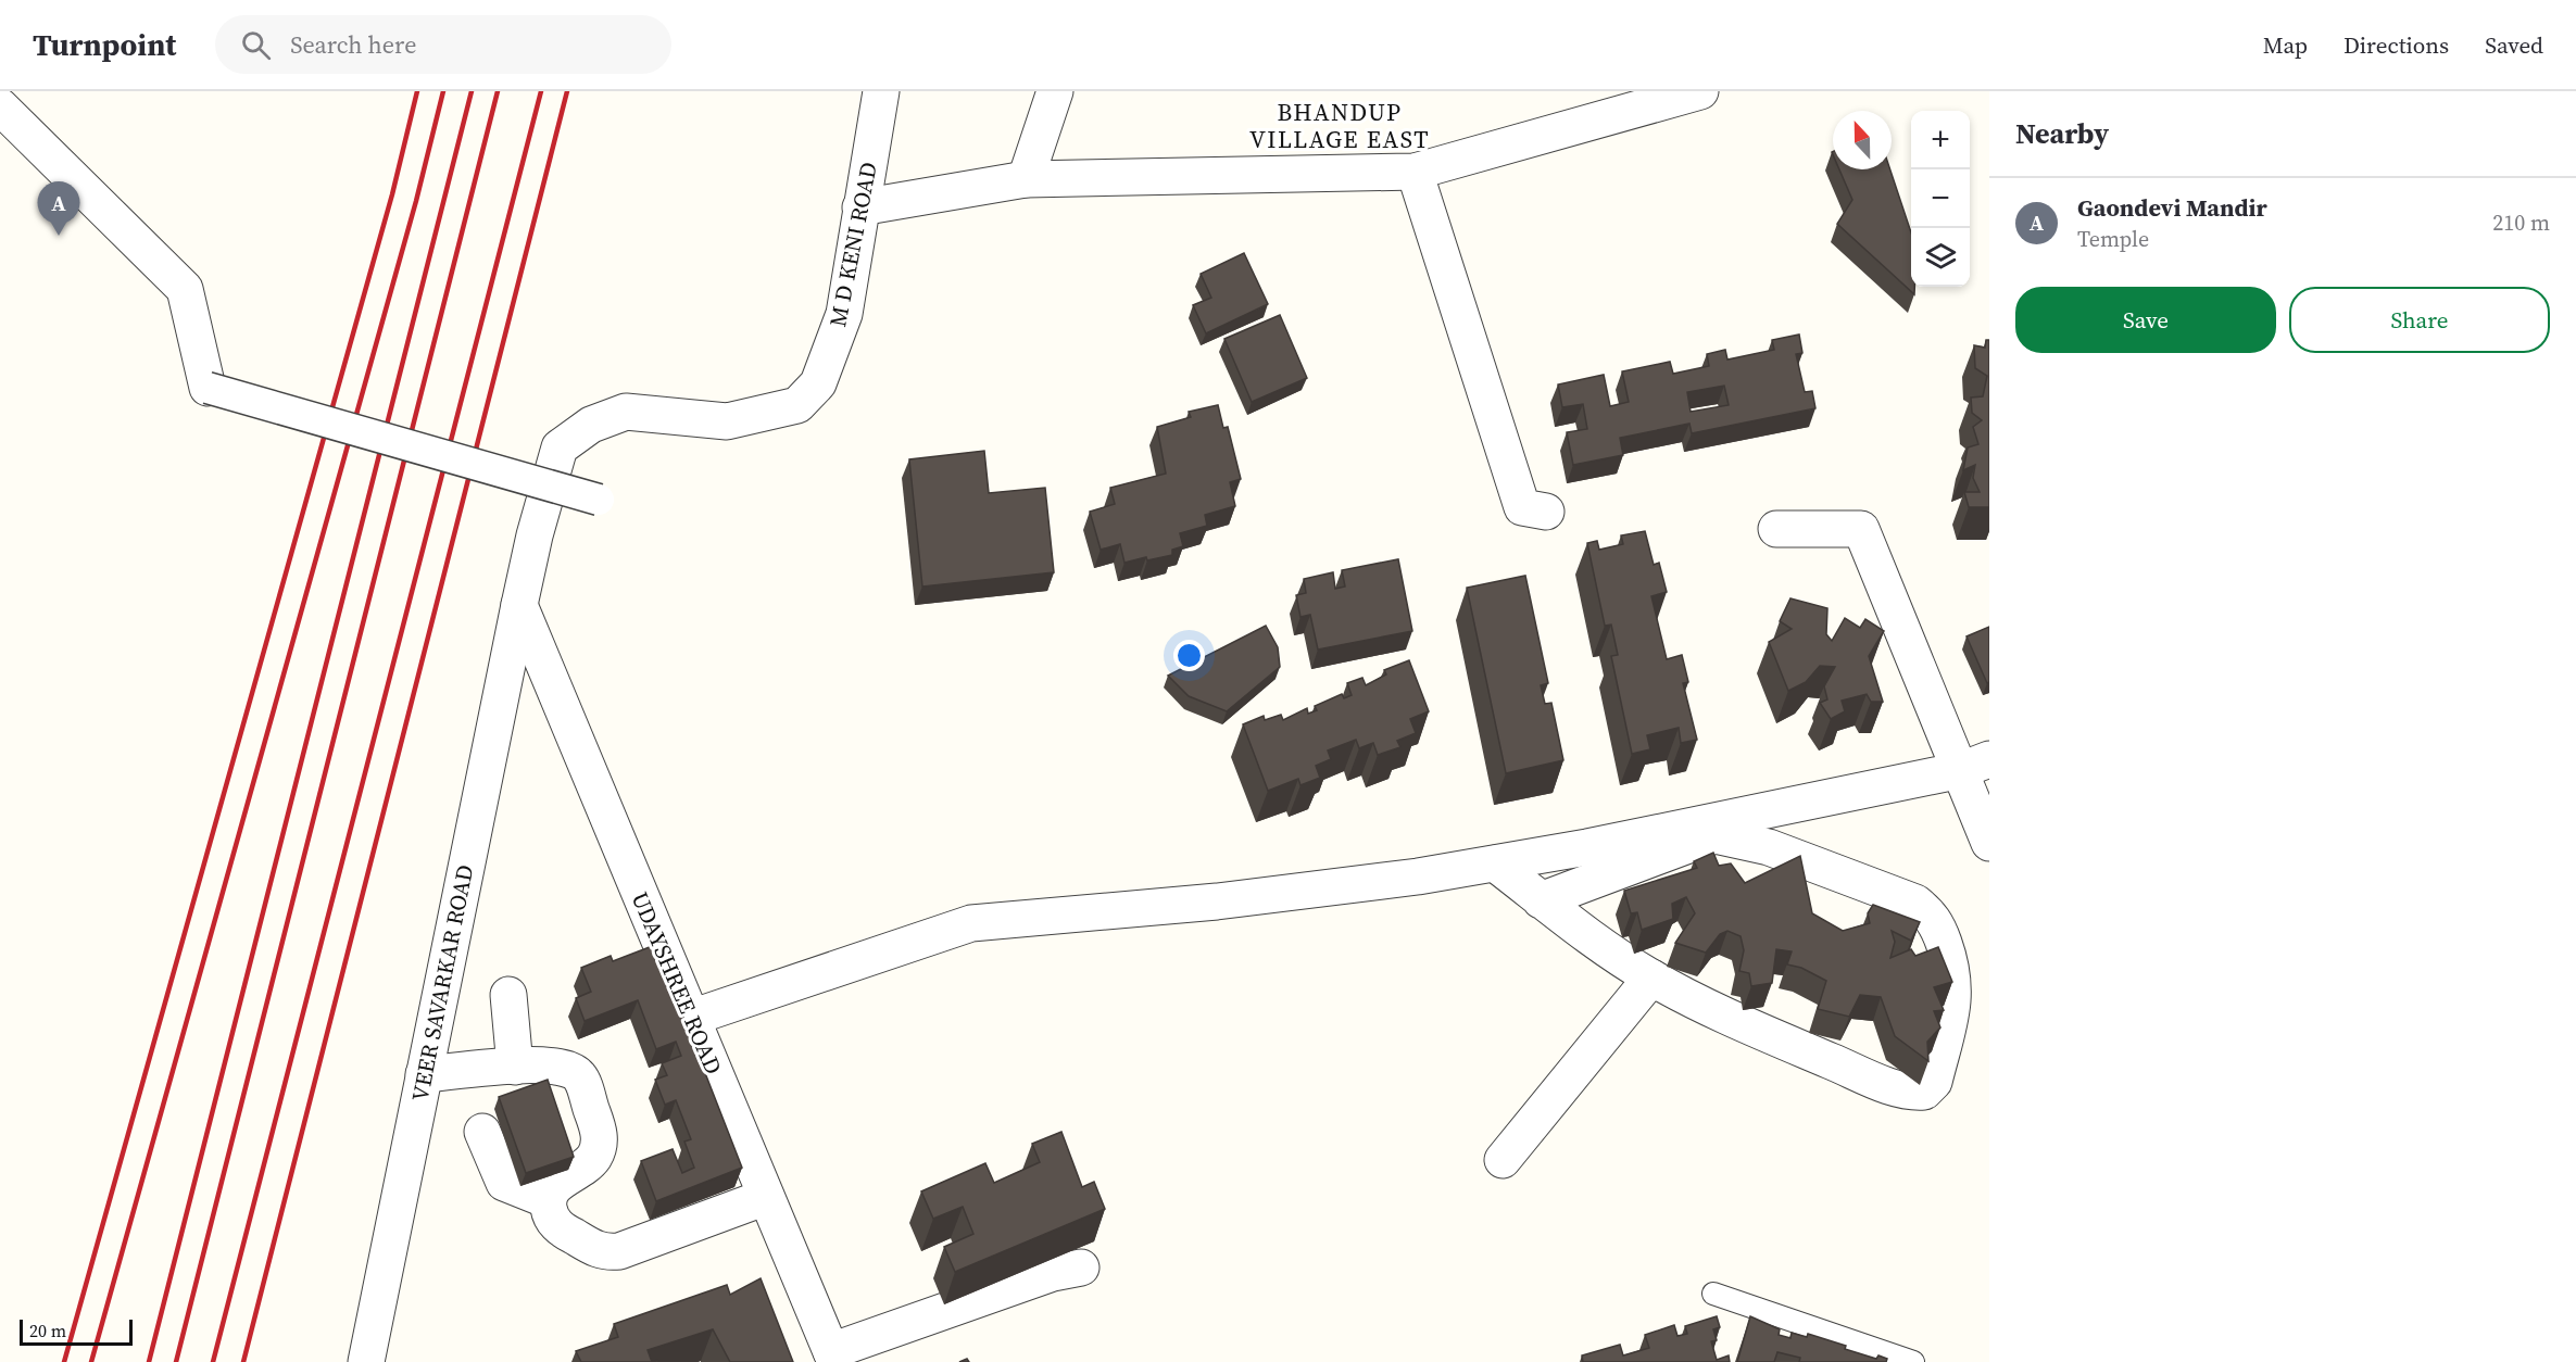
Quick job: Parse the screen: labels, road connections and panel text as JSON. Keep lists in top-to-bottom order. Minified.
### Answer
{"streets":{"street":["M D KENI ROAD","VEER SAVARKAR ROAD","UDAYSHREE ROAD"]},"crossings":[["M D KENI ROAD","VEER SAVARKAR ROAD"],["M D KENI ROAD","UDAYSHREE ROAD"],["VEER SAVARKAR ROAD","UDAYSHREE ROAD"]],"districts":["BHANDUP VILLAGE EAST"],"scale_bar":"20 m","north":"top","page":{"header":"Turnpoint","search":"Search here","nav":["Map","Directions","Saved"],"heading":"Nearby","map_buttons":["+","−"],"list":[{"mark":"A","name":"Gaondevi Mandir","note":"Temple","value":"210 m"}],"pins":"A","buttons":["Save","Share"],"scale":"20 m"}}
